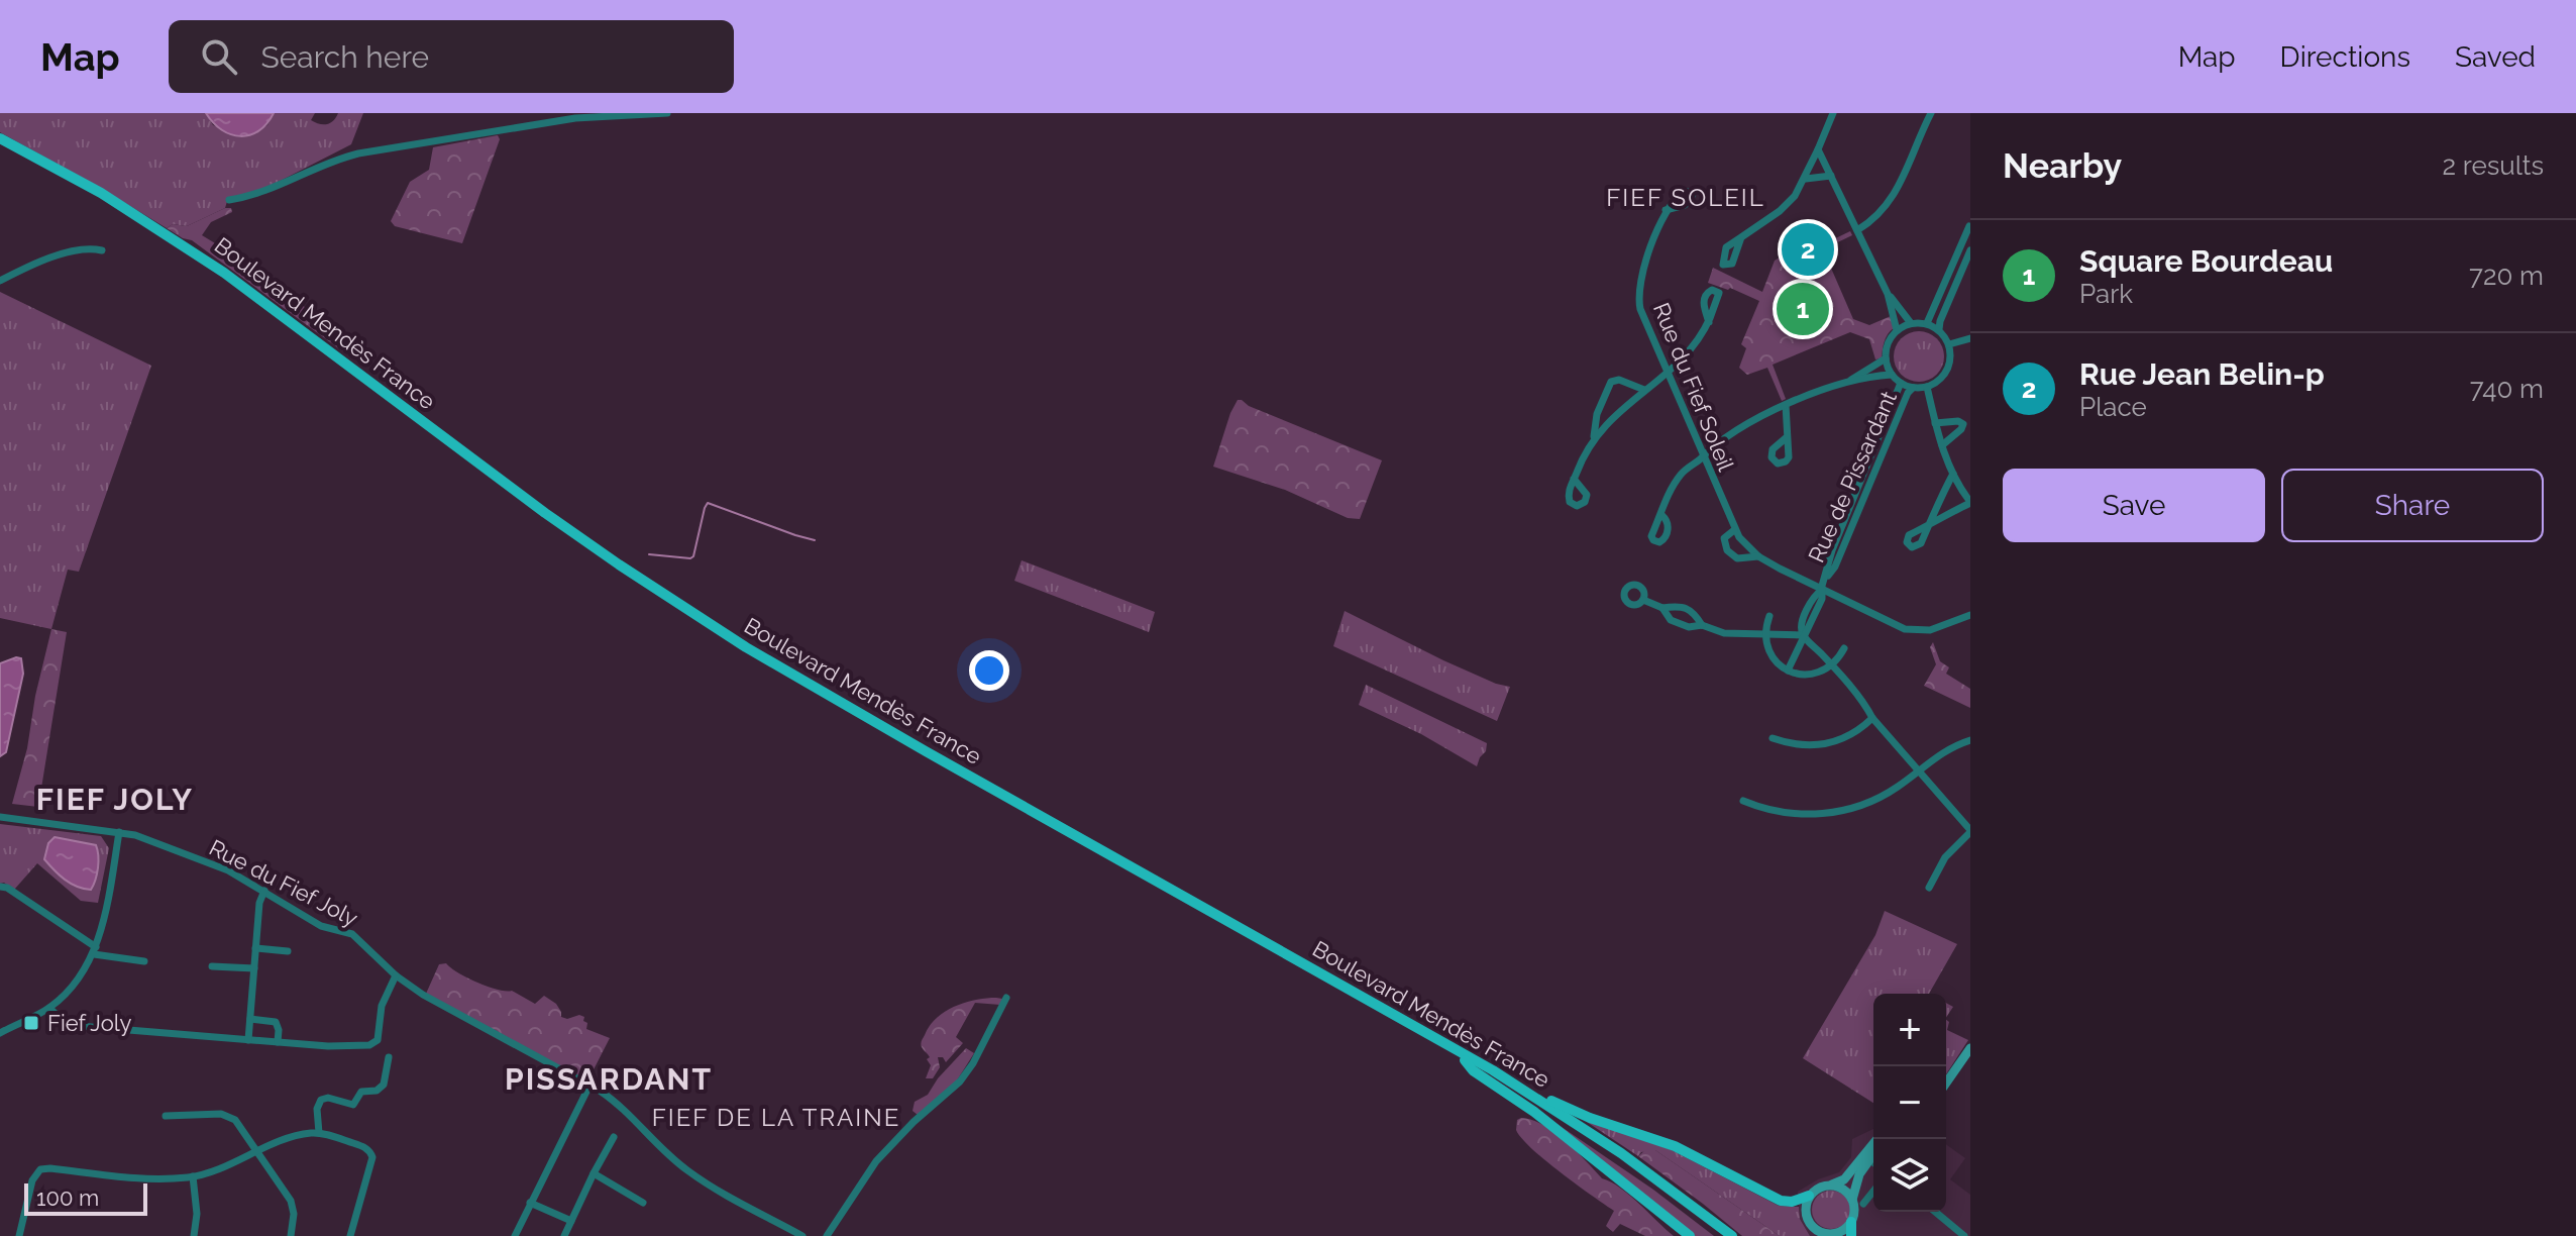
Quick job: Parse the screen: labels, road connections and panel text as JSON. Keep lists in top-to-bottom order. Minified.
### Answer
{"streets":{"main road":["Boulevard Mendès France"],"street":["Rue du Fief Soleil","Rue de Pissardant","Rue du Fief Joly"]},"crossings":[["Rue du Fief Soleil","Rue de Pissardant"]],"districts":["FIEF SOLEIL","FIEF JOLY","PISSARDANT","FIEF DE LA TRAINE"],"places":{"transit":["Fief Joly"]},"scale_bar":"100 m","page":{"header":"Map","search":"Search here","nav":["Map","Directions","Saved"],"heading":["Nearby","2 results"],"list":[{"mark":"1","name":"Square Bourdeau","note":"Park","value":"720 m"},{"mark":"2","name":"Rue Jean Belin-p","note":"Place","value":"740 m"}],"pins":["2","1"],"buttons":["Save","Share"],"map_buttons":["+","−"],"scale":"100 m"}}
